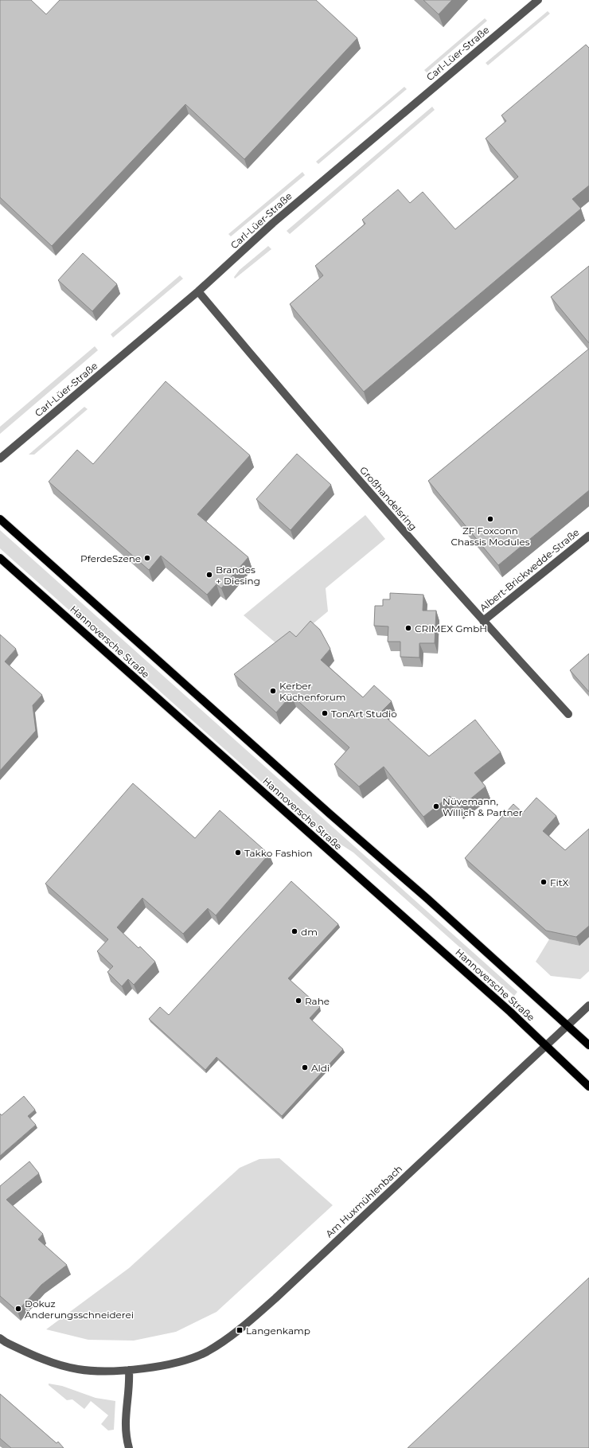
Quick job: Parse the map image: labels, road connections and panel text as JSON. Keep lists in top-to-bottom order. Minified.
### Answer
{"streets":{"main road":["Hannoversche Straße"],"street":["Carl-Lüer-Straße","Großhandelsring","Albert-Brickwedde-Straße","Am Huxmühlenbach"]},"crossings":[["Carl-Lüer-Straße","Großhandelsring"],["Großhandelsring","Albert-Brickwedde-Straße"],["Hannoversche Straße","Am Huxmühlenbach"]],"places":{"other":["ZF Foxconn Chassis Modules","PferdeSzene","Brandes + Diesing","CRIMEX GmbH","Kerber Küchenforum","TonArt Studio","Nüvemann, Willich & Partner","Takko Fashion","FitX","dm","Rahe","Aldi","Dokuz Änderungsschneiderei"],"transit":["Langenkamp"]}}
